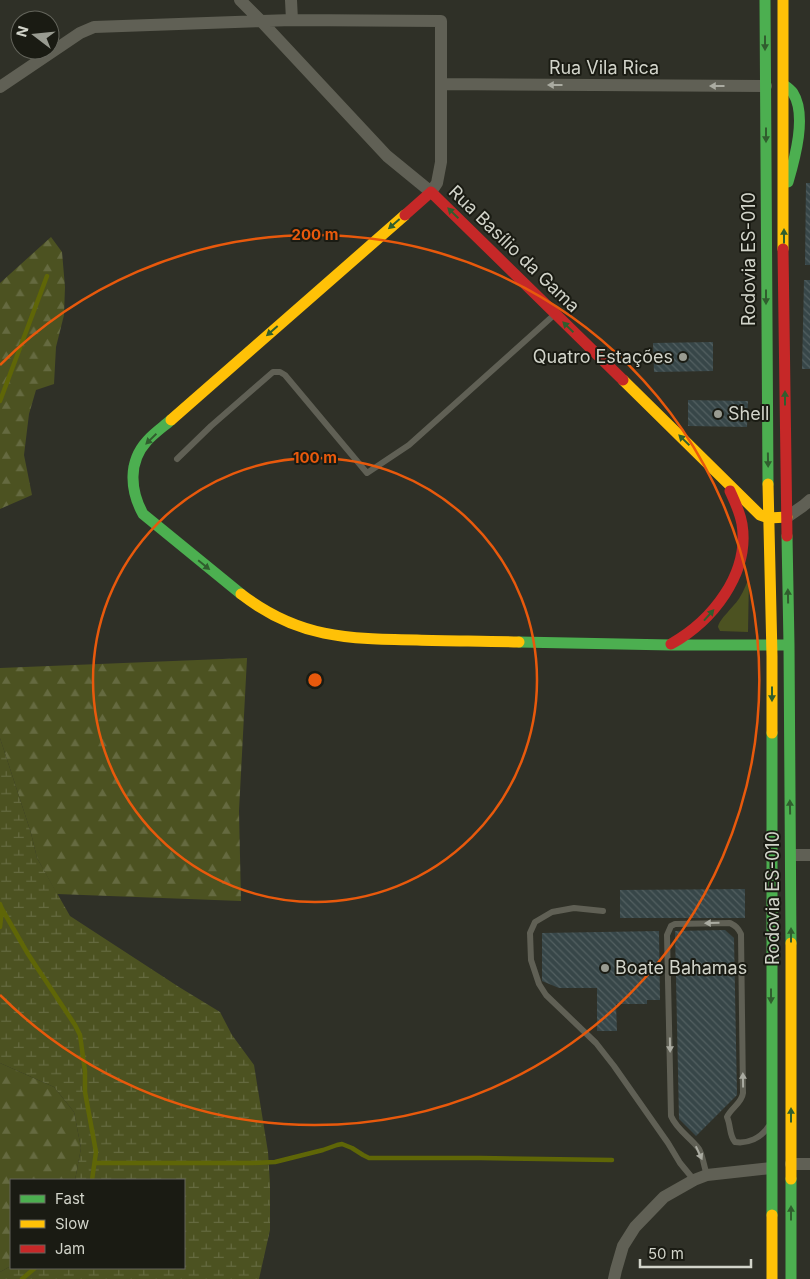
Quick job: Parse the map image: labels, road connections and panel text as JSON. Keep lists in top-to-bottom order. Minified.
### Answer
{"streets":{"main road":["Rua Basílio da Gama","Rodovia ES-010"],"street":["Rua Vila Rica"]},"crossings":[["Rua Vila Rica","Rodovia ES-010"],["Rua Basílio da Gama","Rodovia ES-010"]],"one_way":["Rua Vila Rica","Rua Basílio da Gama"],"places":["Quatro Estações","Shell","Boate Bahamas"],"legend":["Fast","Slow","Jam"],"scale_bar":"50 m","north":"left","rings":["200 m","100 m"]}
